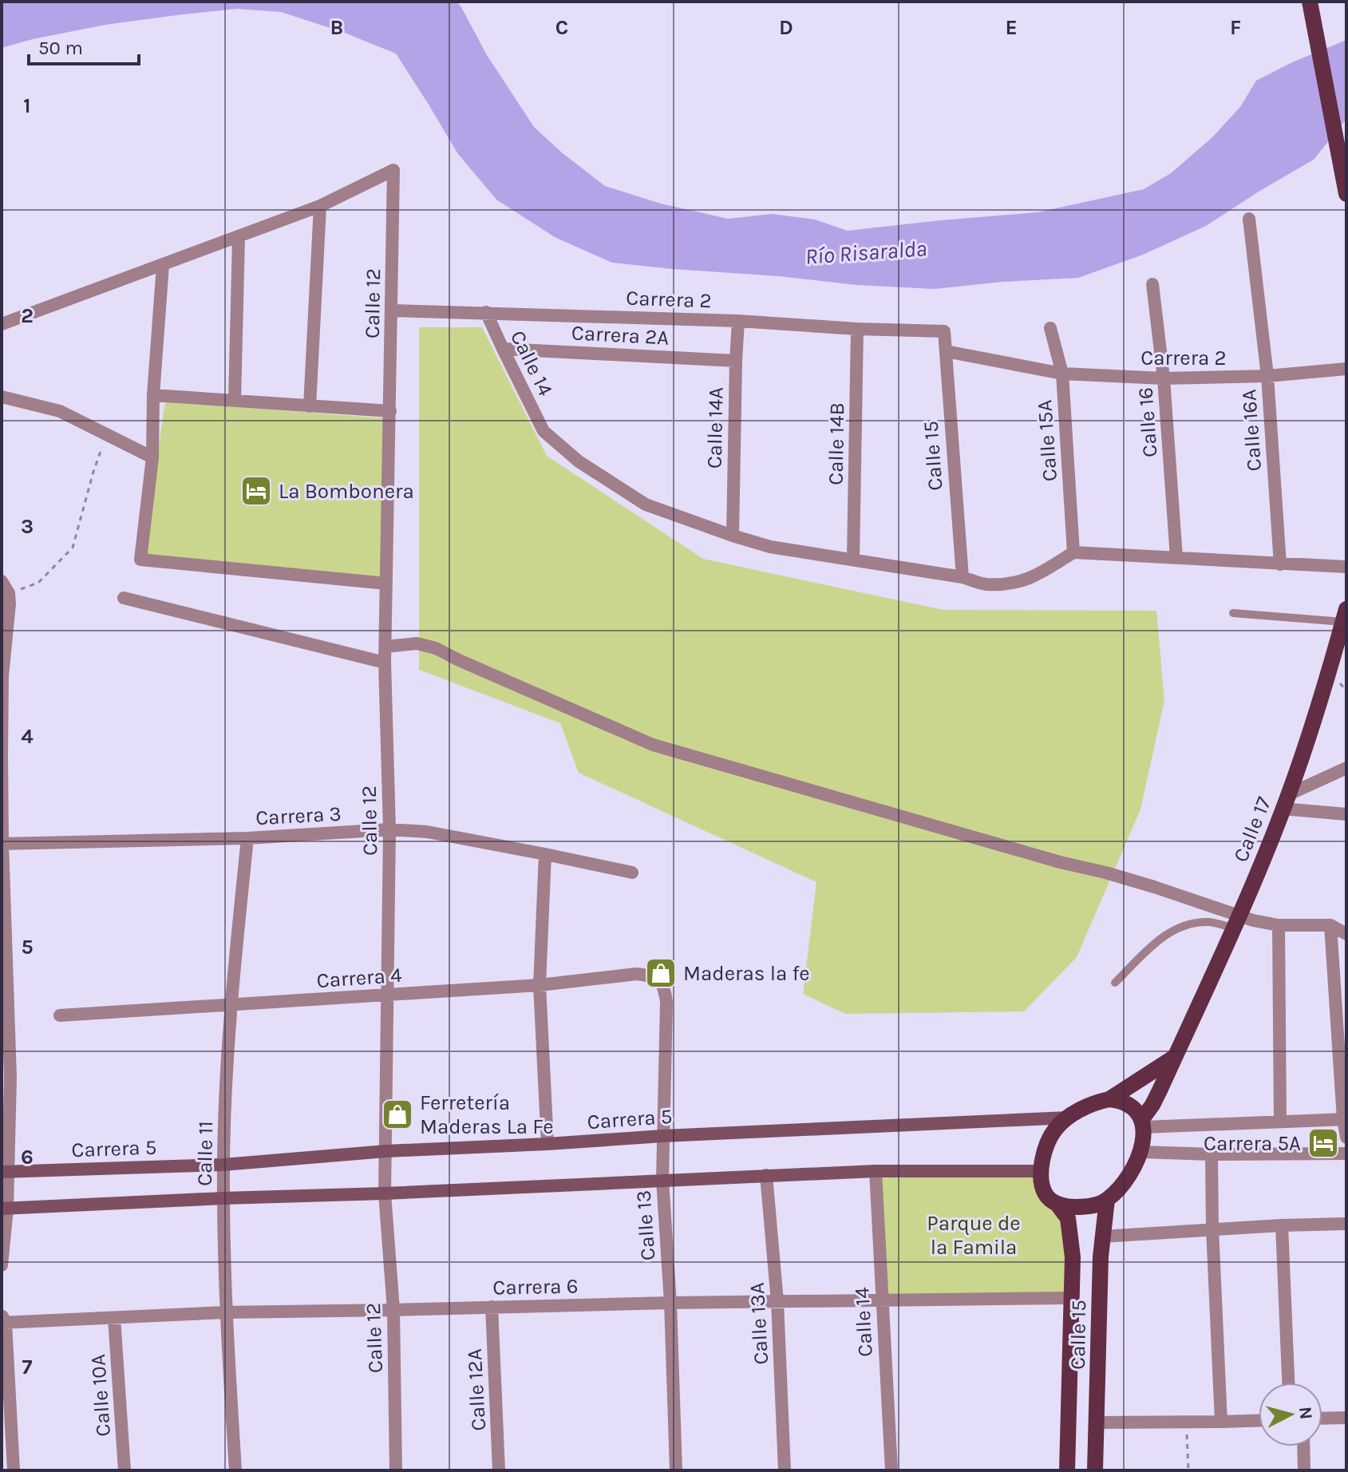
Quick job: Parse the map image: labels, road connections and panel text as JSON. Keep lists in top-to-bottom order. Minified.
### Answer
{"streets":{"main road":["Calle 15","Calle 17","Carrera 5"],"street":["Carrera 2","Calle 12","Carrera 2A","Calle 14","Calle 16","Calle 14A","Calle 16A","Calle 15A","Calle 14B","Carrera 3","Carrera 4","Calle 11","Calle 13","Carrera 6","Calle 13A","Calle 12A","Calle 10A"]},"crossings":[["Carrera 2","Calle 12"],["Carrera 2","Calle 14"],["Carrera 2","Calle 16"],["Carrera 2","Calle 14A"],["Carrera 2","Calle 16A"],["Carrera 2","Calle 15A"],["Carrera 2","Calle 14B"],["Carrera 2","Calle 15"],["Calle 12","Carrera 3"],["Calle 12","Carrera 4"],["Calle 12","Carrera 5"],["Calle 12","Carrera 6"],["Carrera 2A","Calle 14"],["Carrera 2A","Calle 14A"],["Calle 14","Calle 14A"],["Calle 14","Carrera 6"],["Calle 15","Calle 17"],["Calle 15","Carrera 5"],["Calle 15","Carrera 6"],["Carrera 3","Calle 11"],["Calle 17","Carrera 5"],["Carrera 4","Calle 11"],["Carrera 4","Calle 13"],["Carrera 5","Calle 11"],["Carrera 5","Calle 13"],["Calle 11","Carrera 6"],["Calle 13","Carrera 6"],["Carrera 6","Calle 13A"],["Carrera 6","Calle 12A"],["Carrera 6","Calle 10A"]],"water":["Río Risaralda"],"parks":["Parque de la Famila"],"places":{"hotel":["La Bombonera","Carrera 5A"],"shop":["Maderas la fe","Ferretería Maderas La Fe"]},"scale_bar":"50 m","north":"right","grid":{"columns":["B","C","D","E","F"],"rows":["1","2","3","4","5","6","7"]}}
